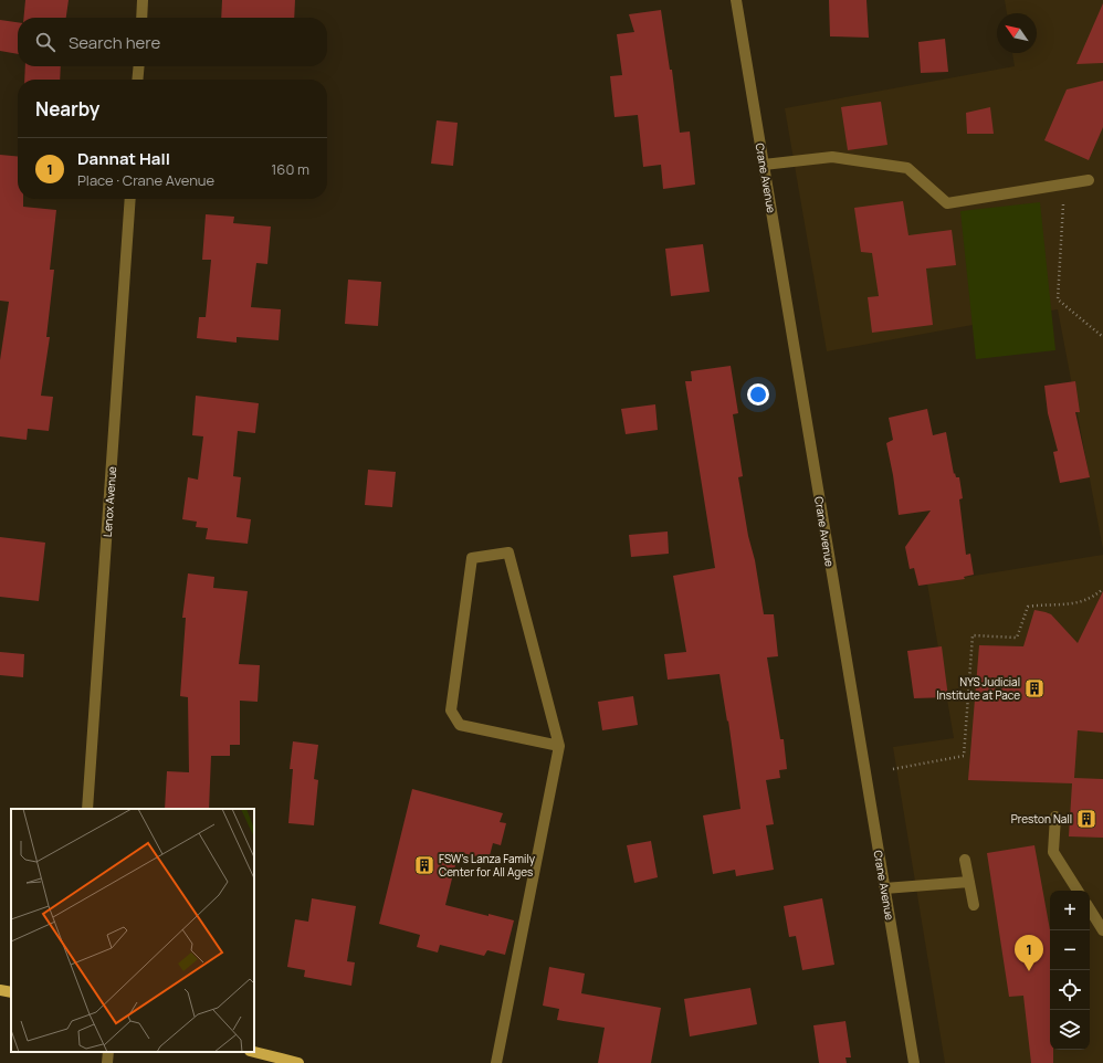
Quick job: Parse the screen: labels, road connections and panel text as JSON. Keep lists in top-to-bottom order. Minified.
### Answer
{"streets":{"street":["Crane Avenue","Lenox Avenue"]},"places":{"building":["NYS Judicial Institute at Pace","Preston Nall","FSW’s Lanza Family Center for All Ages"]},"north":"top left","page":{"search":"Search here","heading":"Nearby","list":[{"mark":"1","name":"Dannat Hall","note":"Place · Crane Avenue","value":"160 m"}],"map_buttons":["+","−"],"pins":"1"}}
